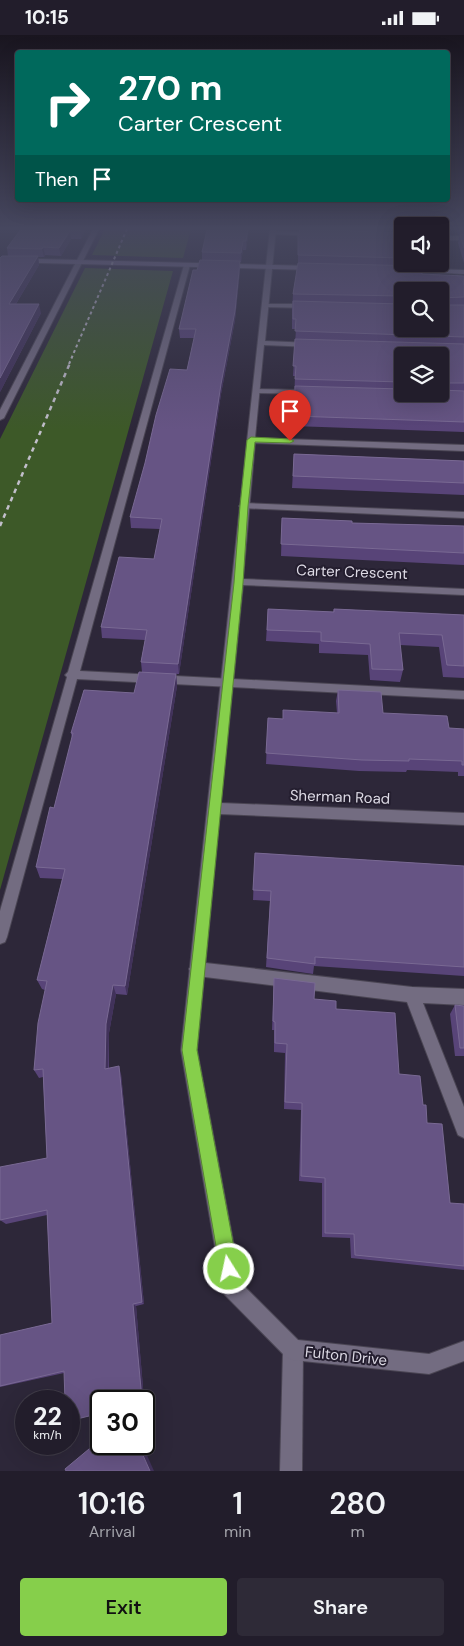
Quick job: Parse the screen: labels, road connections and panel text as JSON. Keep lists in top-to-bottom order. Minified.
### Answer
{"streets":{"street":["Carter Crescent","Sherman Road","Fulton Drive"]},"crossings":[["Carter Crescent","Fulton Drive"],["Sherman Road","Fulton Drive"]],"page":{"status":"10:15","turn":["270 m","Carter Crescent"],"then":"Then","speed":"22 km/h","limit":"30","eta":["10:16","Arrival","1","min","280","m"],"buttons":["Exit","Share"]}}
